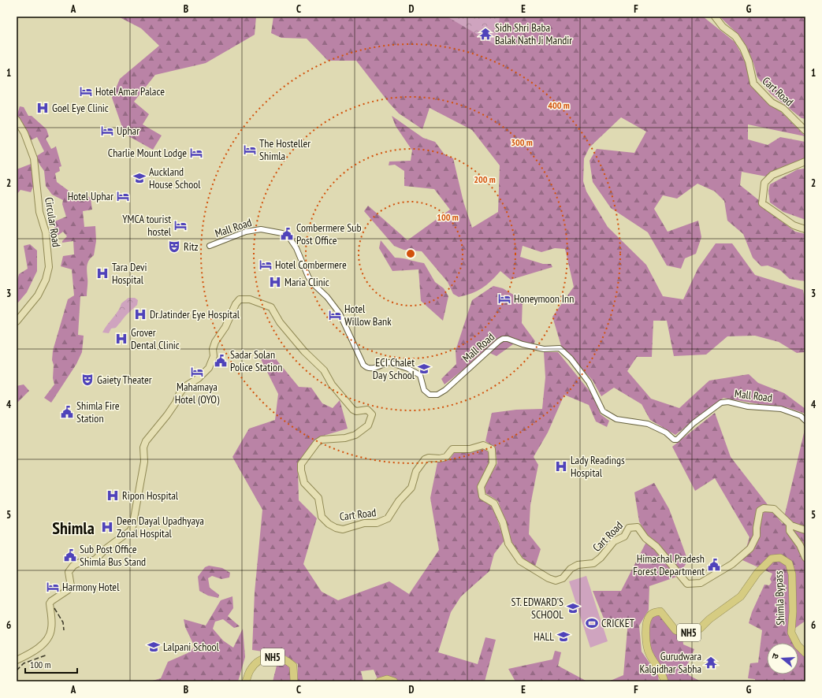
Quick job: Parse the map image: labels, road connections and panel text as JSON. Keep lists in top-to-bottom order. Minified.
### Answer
{"streets":{"highway":["Shimla Bypass","NH5"],"main road":["Cart Road","Circular Road"],"street":["Mall Road"]},"districts":["Shimla"],"places":{"temple":["Sidh Shri Baba Balak Nath Ji Mandir","Gurudwara Kalgidhar Sabha"],"hotel":["Hotel Amar Palace","Uphar","The Hosteller Shimla","Charlie Mount Lodge","Hotel Uphar","YMCA tourist hostel","Hotel Combermere","Honeymoon Inn","Hotel Willow Bank","Mahamaya Hotel (OYO)","Harmony Hotel"],"hospital":["Goel Eye Clinic","Tara Devi Hospital","Maria Clinic","Dr.Jatinder Eye Hospital","Grover Dental Clinic","Lady Readings Hospital","Ripon Hospital","Deen Dayal Upadhyaya Zonal Hospital"],"school or university":["Auckland House School","ECI Chalet Day School","ST. EDWARD'S SCHOOL","HALL","Lalpani School"],"public building":["Combermere Sub Post Office","Sadar Solan Police Station","Shimla Fire Station","Sub Post Office Shimla Bus Stand","Himachal Pradesh Forest Department"],"theatre":["Ritz","Gaiety Theater"],"sports":["CRICKET"]},"scale_bar":"100 m","north":"left","grid":{"columns":["A","B","C","D","E","F","G"],"rows":["1","2","3","4","5","6"]},"rings":["400 m","300 m","200 m","100 m"]}
